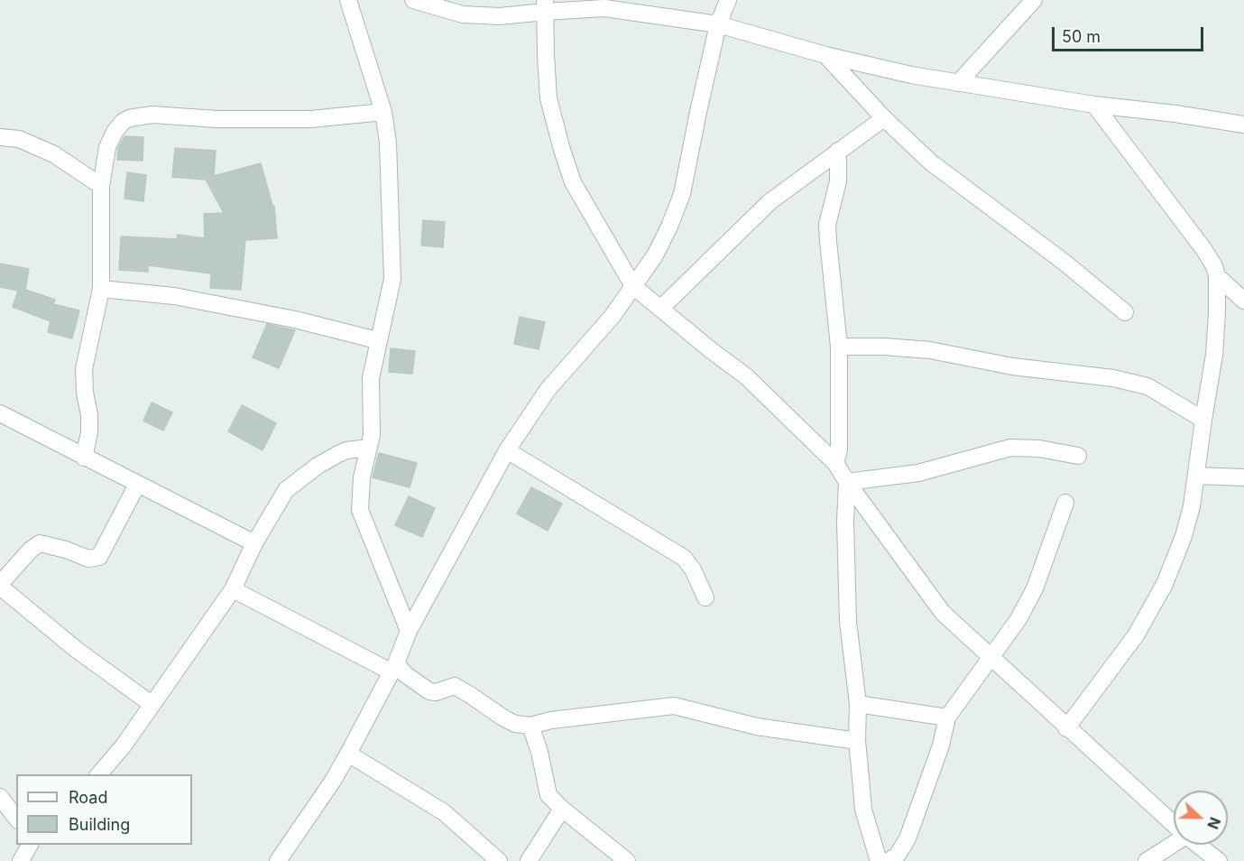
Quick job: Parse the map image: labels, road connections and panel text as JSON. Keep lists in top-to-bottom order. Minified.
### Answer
{"legend":["Road","Building"],"scale_bar":"50 m","north":"right"}
